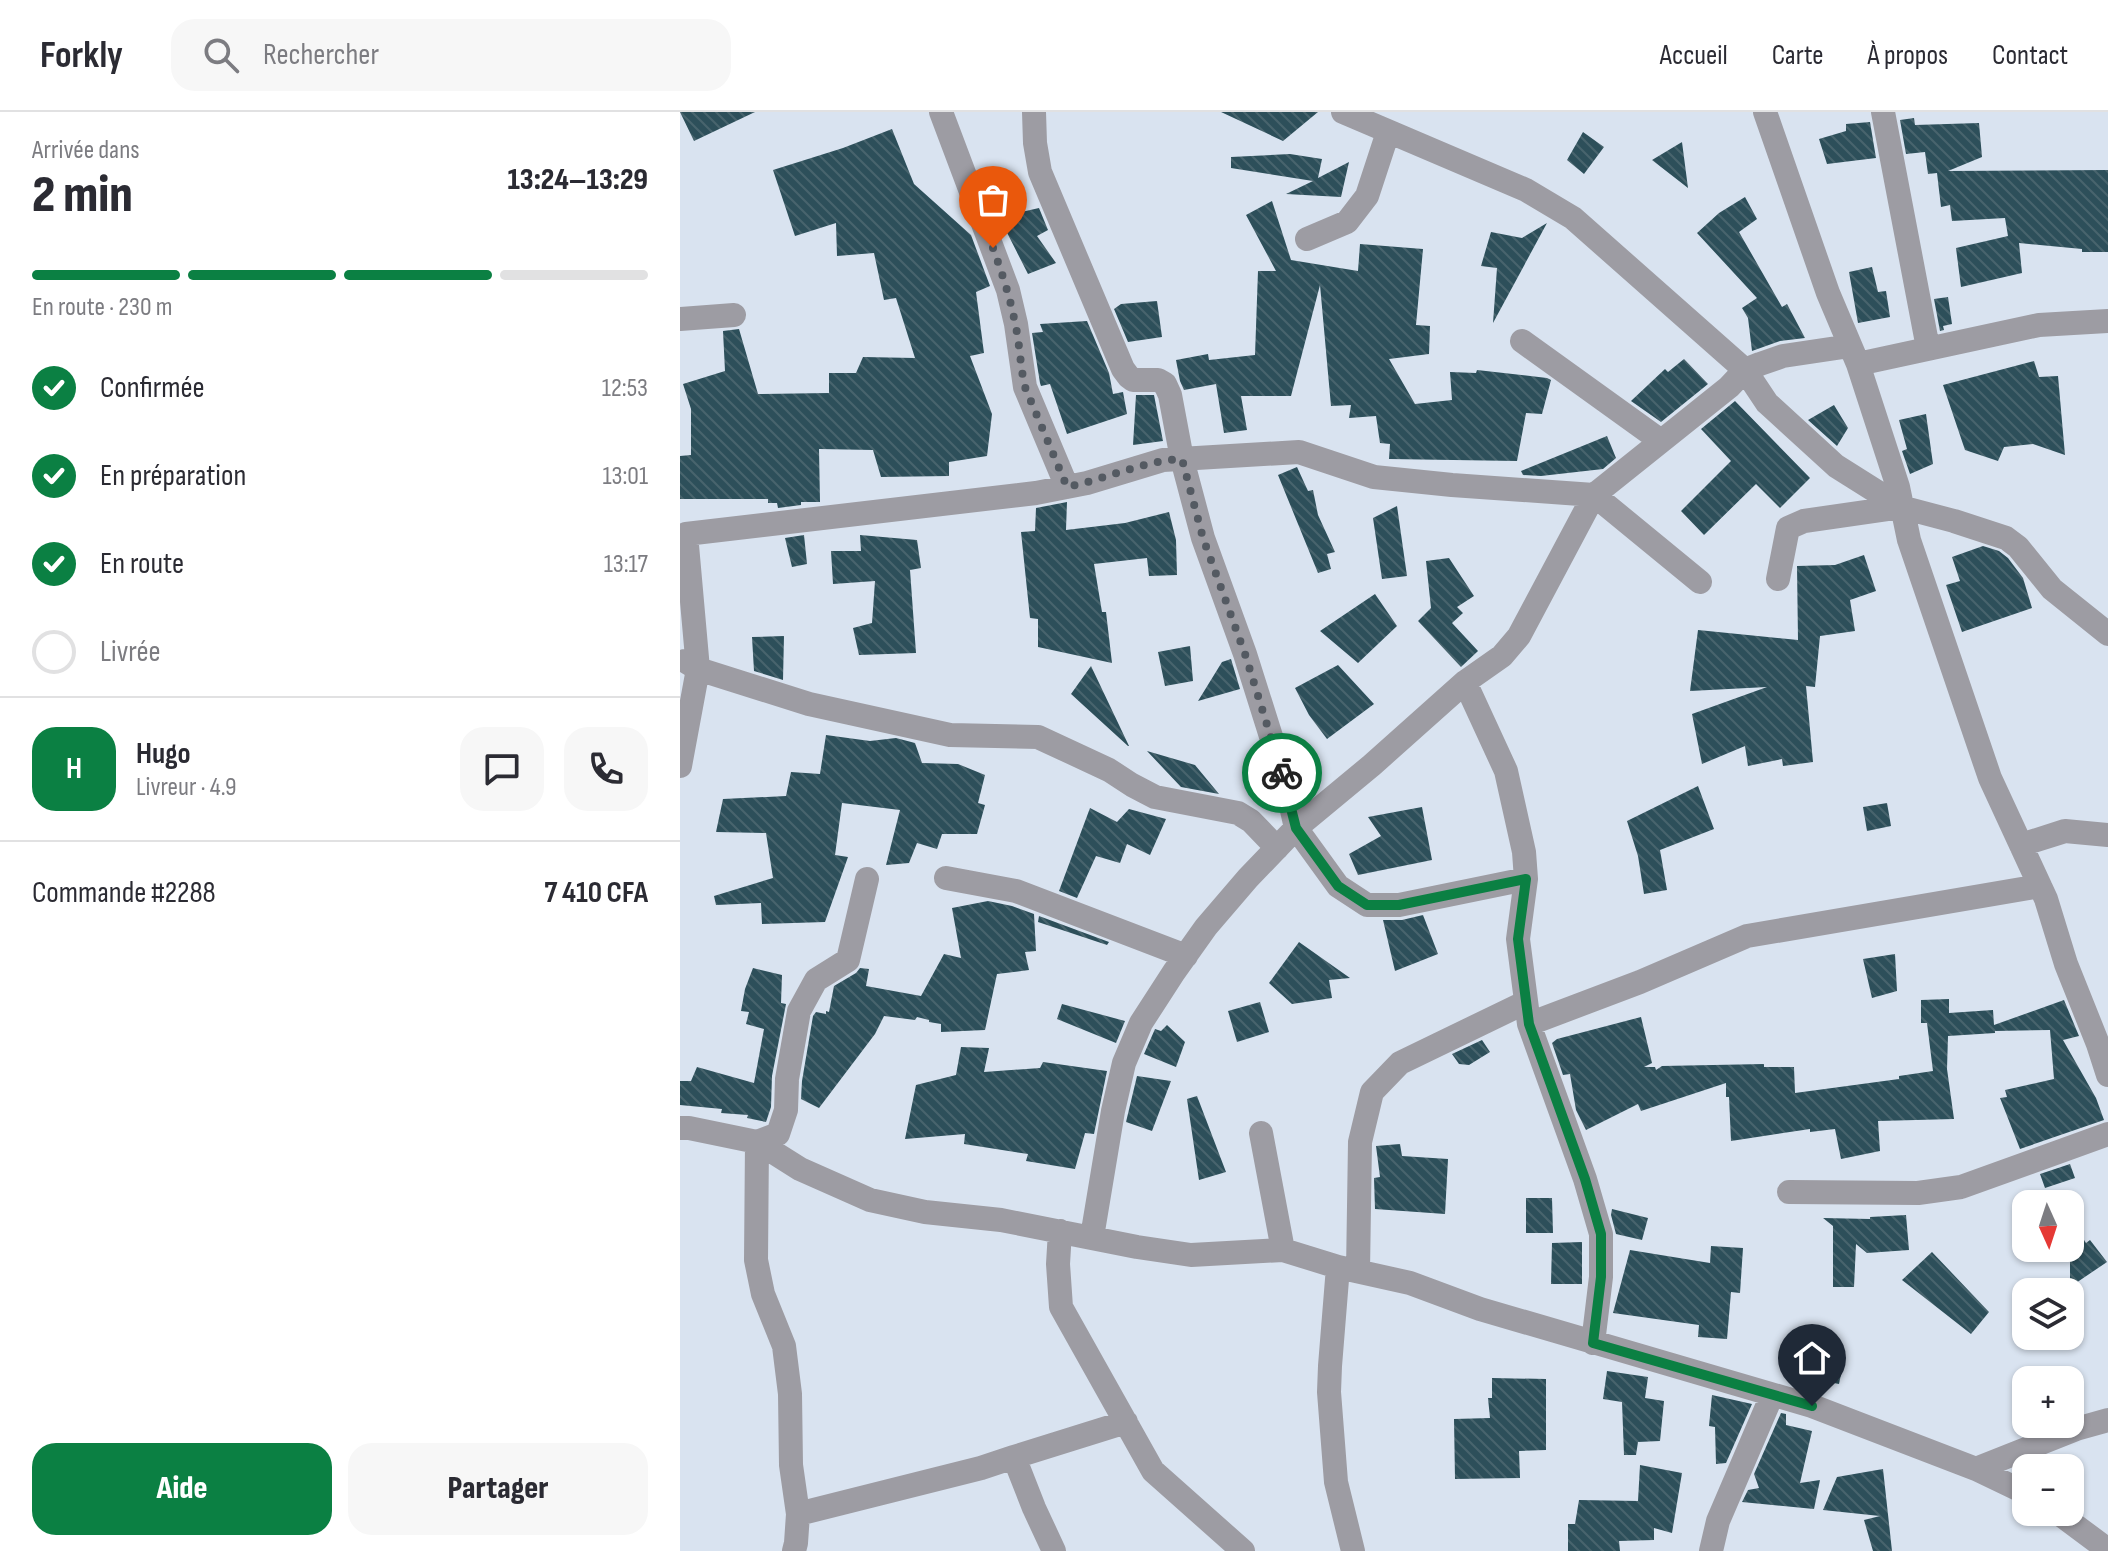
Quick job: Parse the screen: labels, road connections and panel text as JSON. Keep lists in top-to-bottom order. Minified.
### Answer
{"north":"bottom","page":{"header":"Forkly","search":"Rechercher","nav":["Accueil","Carte","À propos","Contact"],"heading":["2 min","Arrivée dans","13:24–13:29"],"panel":["Hugo","Livreur · 4.9","Commande #2288","7 410 CFA"],"bar":"En route · 230 m","list":[["Confirmée","12:53"],["En préparation","13:01"],["En route","13:17"],"Livrée"],"round":"H","map_buttons":["+","−"],"buttons":["Aide","Partager"]}}
